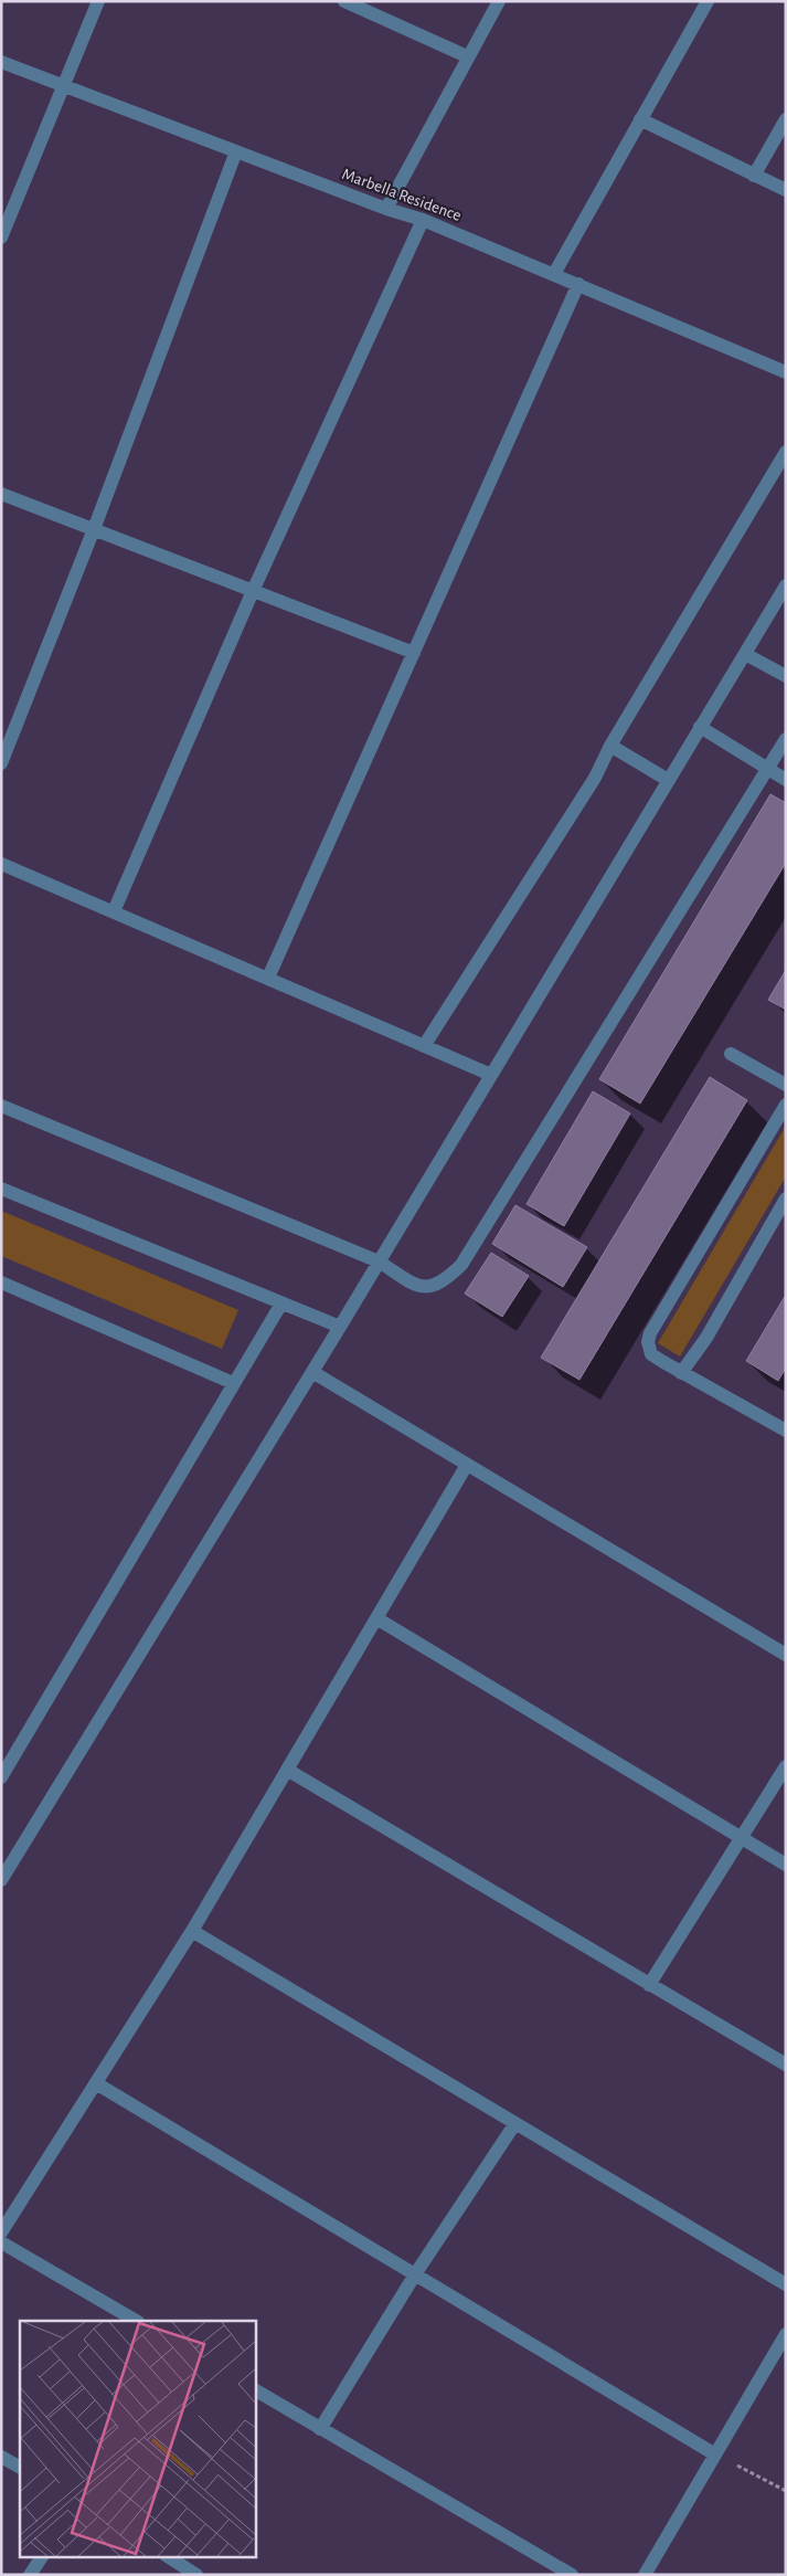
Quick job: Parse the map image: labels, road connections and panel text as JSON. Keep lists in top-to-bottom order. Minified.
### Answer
{"streets":{"street":["Marbella Residence"]}}
